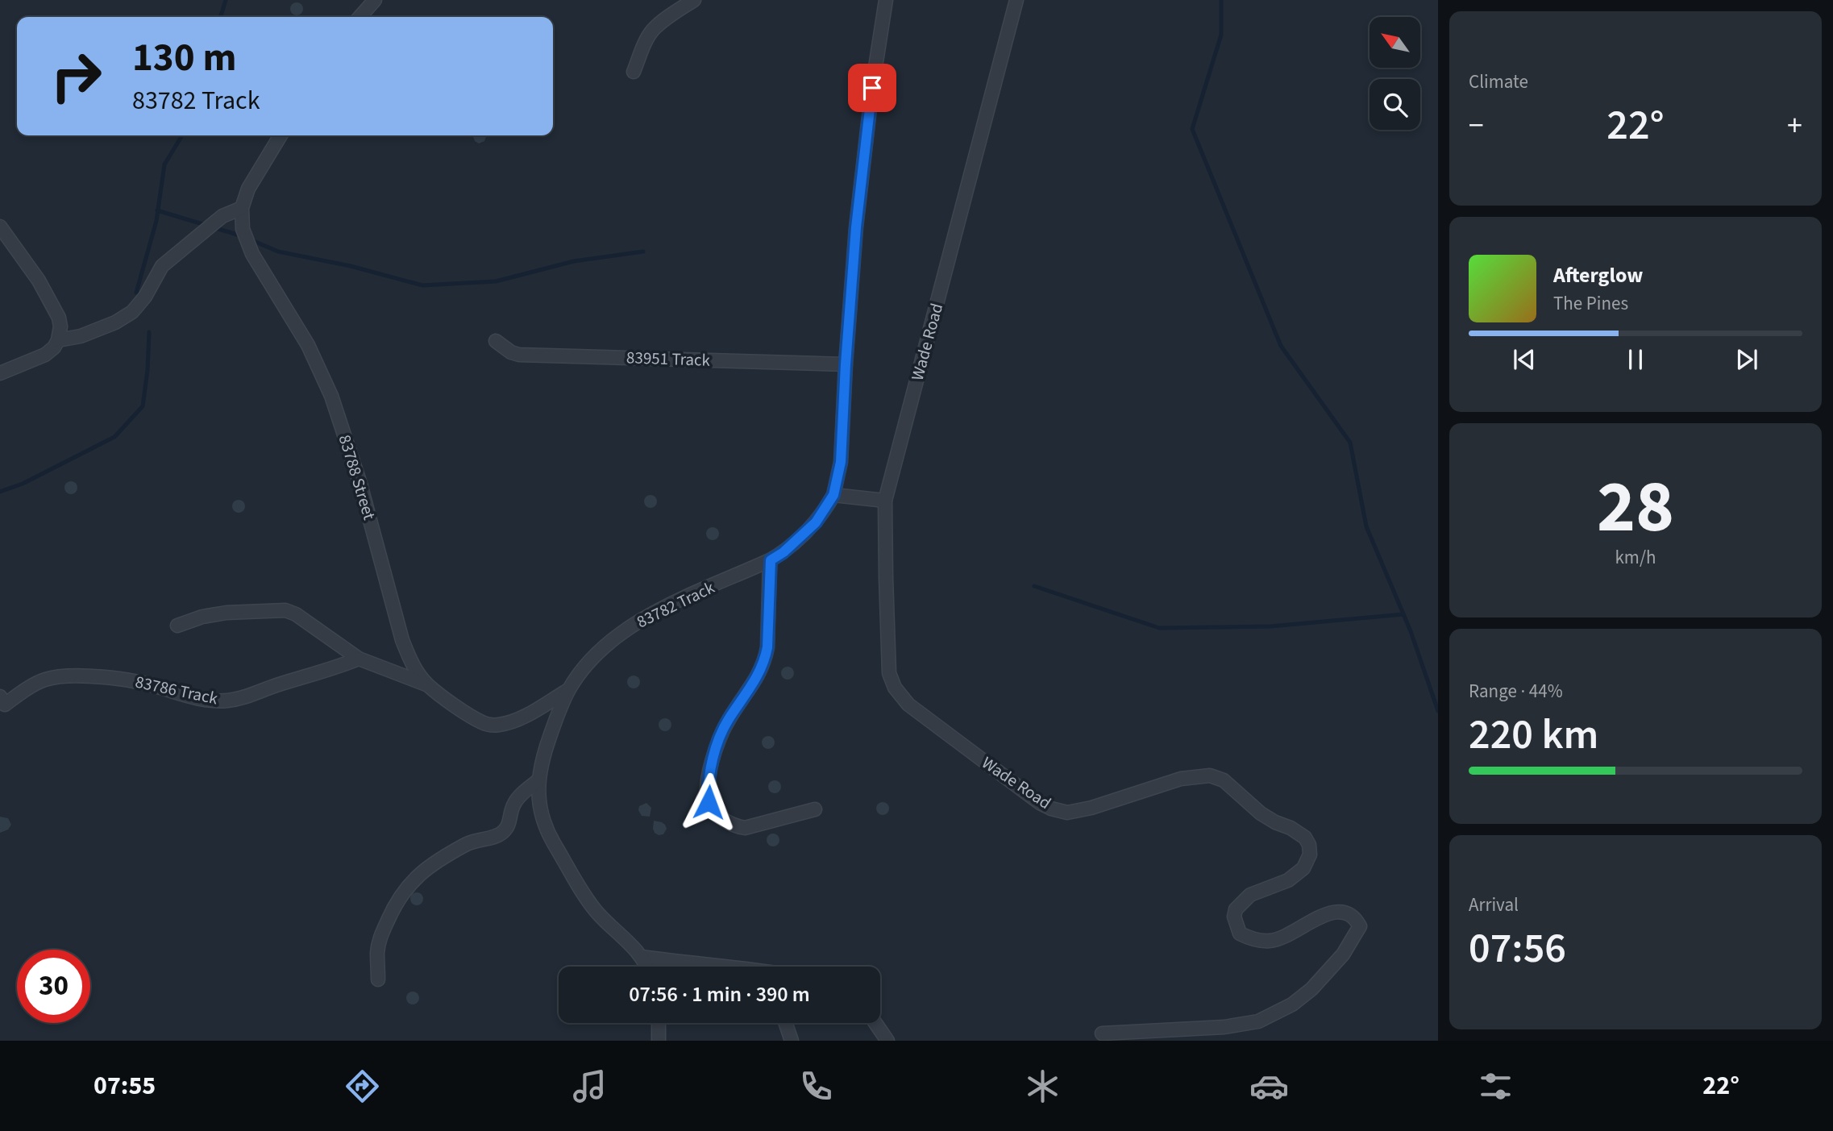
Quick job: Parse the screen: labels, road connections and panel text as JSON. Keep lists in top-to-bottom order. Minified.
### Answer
{"streets":{"street":["Wade Road","83951 Track","83788 Street","83782 Track","83786 Track"]},"crossings":[["83788 Street","83782 Track"]],"north":"top left","page":{"tile":["Climate",["28","km/h"],["Range · 44%","220 km"],["Arrival","07:56"]],"turn":["130 m","83782 Track"],"heat":["−","22°","+"],"song":["Afterglow","The Pines"],"limit":"30","trip":"07:56 · 1 min · 390 m","tabs":["07:55","22°"]}}
